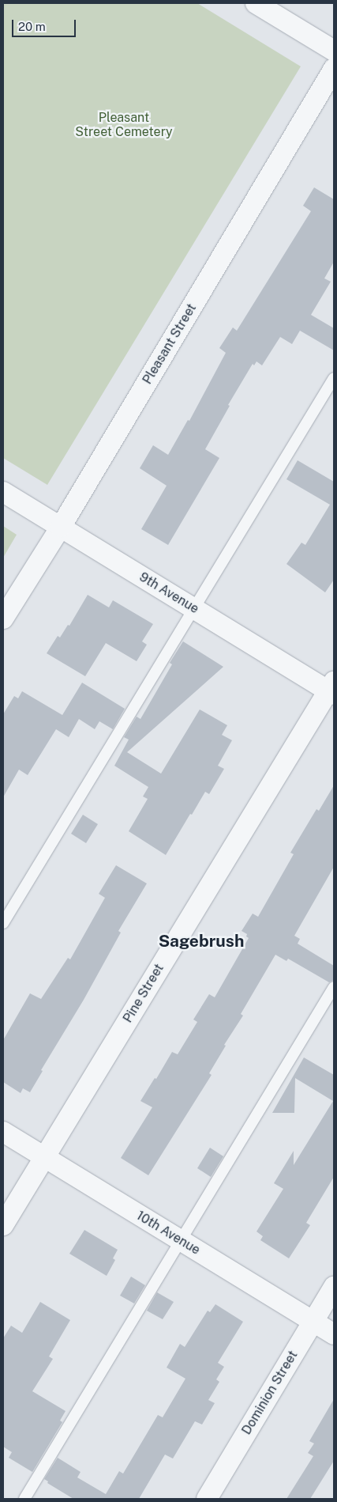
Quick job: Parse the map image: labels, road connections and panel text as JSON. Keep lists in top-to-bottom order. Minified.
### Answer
{"streets":{"street":["Pleasant Street","9th Avenue","Pine Street","10th Avenue","Dominion Street"]},"crossings":[["Pleasant Street","9th Avenue"],["9th Avenue","Pine Street"],["Pine Street","10th Avenue"],["10th Avenue","Dominion Street"]],"districts":["Sagebrush"],"parks":["Pleasant Street Cemetery"],"scale_bar":"20 m"}
